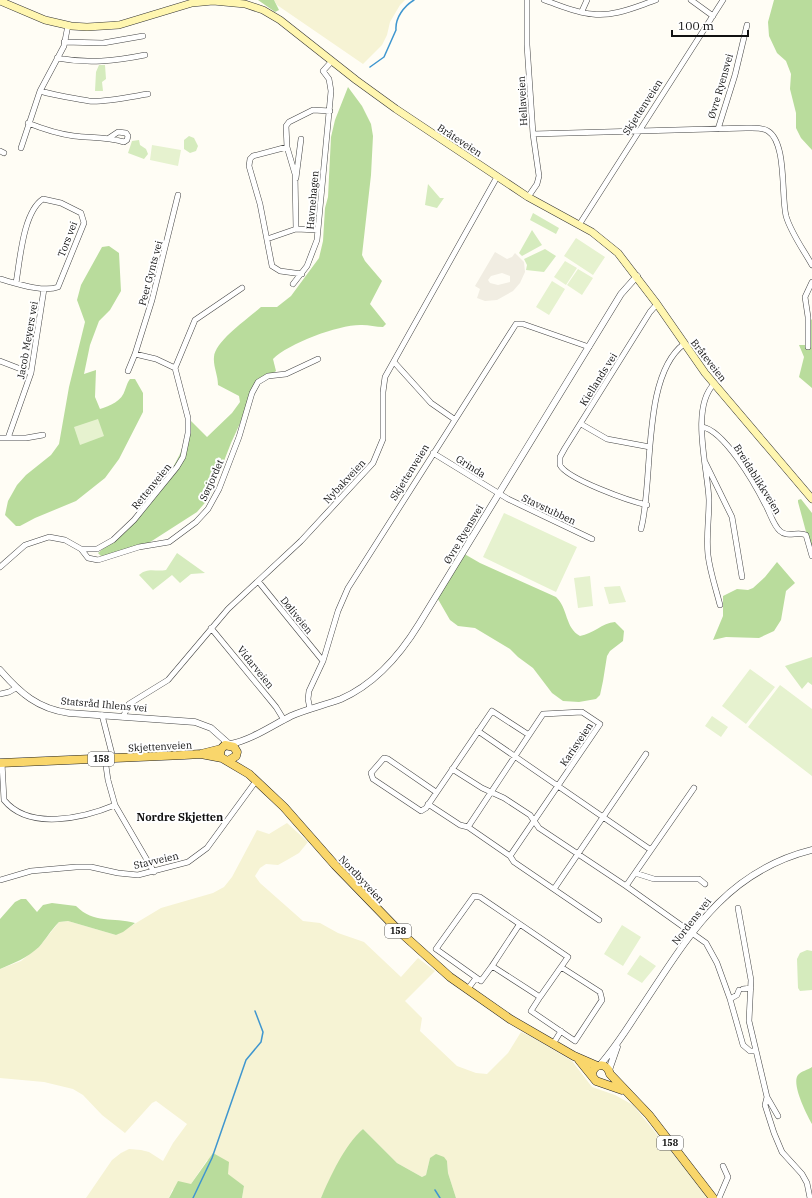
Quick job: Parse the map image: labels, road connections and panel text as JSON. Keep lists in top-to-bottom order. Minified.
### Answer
{"streets":{"main road":["Skjettenveien","Bråteveien","158","Nordbyveien"],"street":["Øvre Ryensvei","Hellaveien","Havnehagen","Tors vei","Peer Gynts vei","Jacob Meyers vei","Kiellands vei","Grinda","Breidablikkveien","Sørjordet","Nybakveien","Rettenveien","Stavstubben","Døliveien","Vidarveien","Statsråd Ihlens vei","Karisveien","Stavveien","Nordens vei"]},"crossings":[["Øvre Ryensvei","Skjettenveien"],["Øvre Ryensvei","Bråteveien"],["Øvre Ryensvei","Grinda"],["Øvre Ryensvei","Stavstubben"],["Øvre Ryensvei","Vidarveien"],["Øvre Ryensvei","Statsråd Ihlens vei"],["Øvre Ryensvei","158"],["Øvre Ryensvei","Nordbyveien"],["Hellaveien","Bråteveien"],["Skjettenveien","Bråteveien"],["Skjettenveien","Grinda"],["Skjettenveien","Døliveien"],["Skjettenveien","Statsråd Ihlens vei"],["Skjettenveien","158"],["Skjettenveien","Nordbyveien"],["Bråteveien","Havnehagen"],["Bråteveien","Kiellands vei"],["Bråteveien","Nybakveien"],["Tors vei","Jacob Meyers vei"],["Grinda","Stavstubben"],["Sørjordet","Rettenveien"],["Nybakveien","Døliveien"],["Nybakveien","Vidarveien"],["Nybakveien","Statsråd Ihlens vei"],["Statsråd Ihlens vei","158"],["158","Nordbyveien"],["Stavveien","Nordbyveien"],["Nordbyveien","Nordens vei"]],"districts":["Nordre Skjetten"],"scale_bar":"100 m"}
